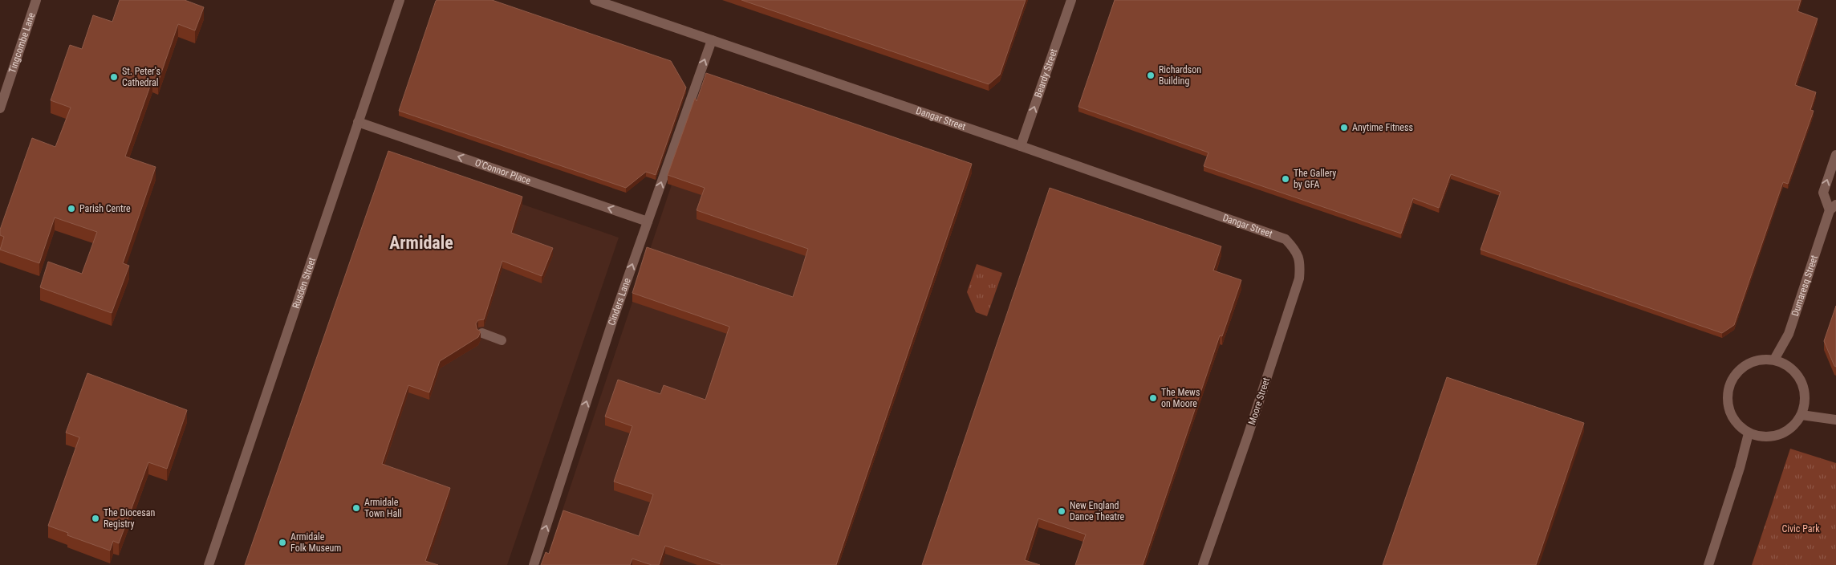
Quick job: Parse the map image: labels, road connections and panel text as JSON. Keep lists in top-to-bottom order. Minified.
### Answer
{"streets":{"street":["Tingcombe Lane","Beardy Street","Dangar Street","O'Connor Place","Rusden Street","Dumaresq Street","Cinders Lane","Moore Street"]},"crossings":[["Beardy Street","Dangar Street"],["Dangar Street","Cinders Lane"],["Dangar Street","Moore Street"],["O'Connor Place","Rusden Street"],["O'Connor Place","Cinders Lane"]],"one_way":["Beardy Street","O'Connor Place","Cinders Lane"],"districts":["Armidale"],"parks":["Civic Park"],"places":["Richardson Building","St. Peter's Cathedral","Anytime Fitness","The Gallery by GFA","Parish Centre","The Mews on Moore","Armidale Town Hall","New England Dance Theatre","The Diocesan Registry","Armidale Folk Museum"]}
